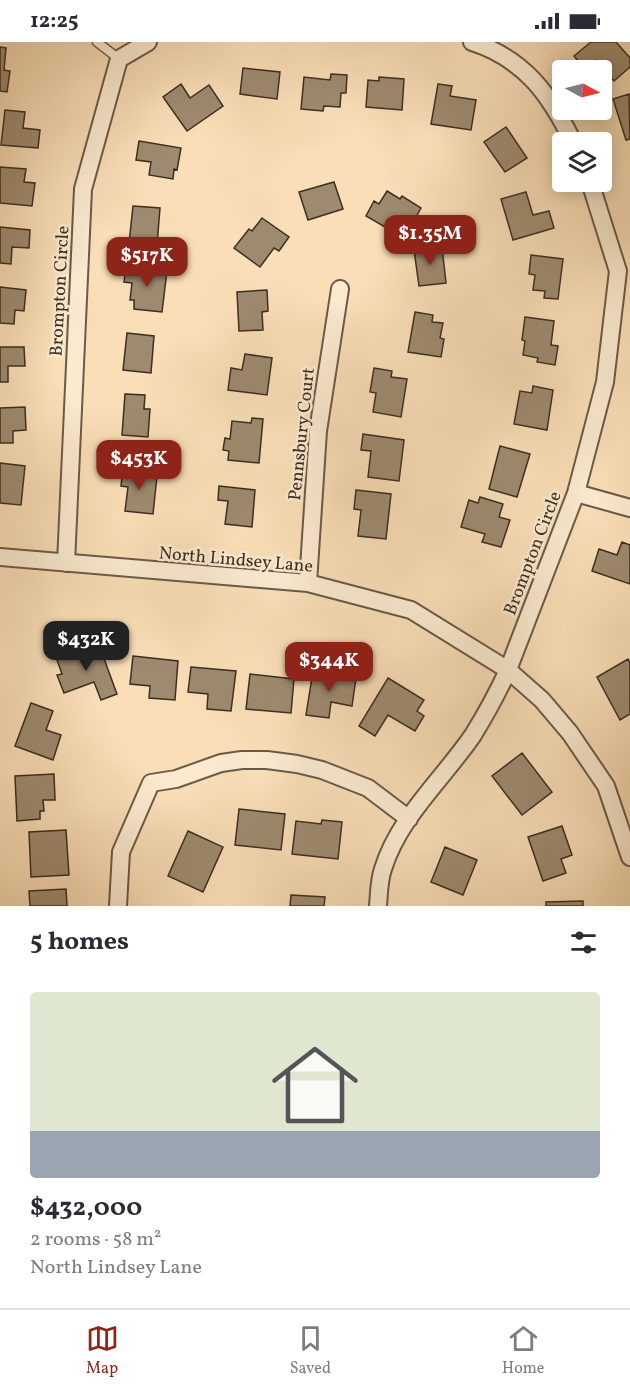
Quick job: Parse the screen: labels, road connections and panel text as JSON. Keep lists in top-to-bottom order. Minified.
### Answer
{"streets":{"street":["Brompton Circle","Pennsbury Court","North Lindsey Lane"]},"crossings":[["Brompton Circle","North Lindsey Lane"],["Pennsbury Court","North Lindsey Lane"]],"north":"right","page":{"status":"12:25","price":["$1.35M","$517K","$453K","$432K","$344K"],"heading":"5 homes","list":[{"name":"$432,000","note":"2 rooms · 58 m² · North Lindsey Lane"}],"tabs":["Map","Saved","Home"]}}
